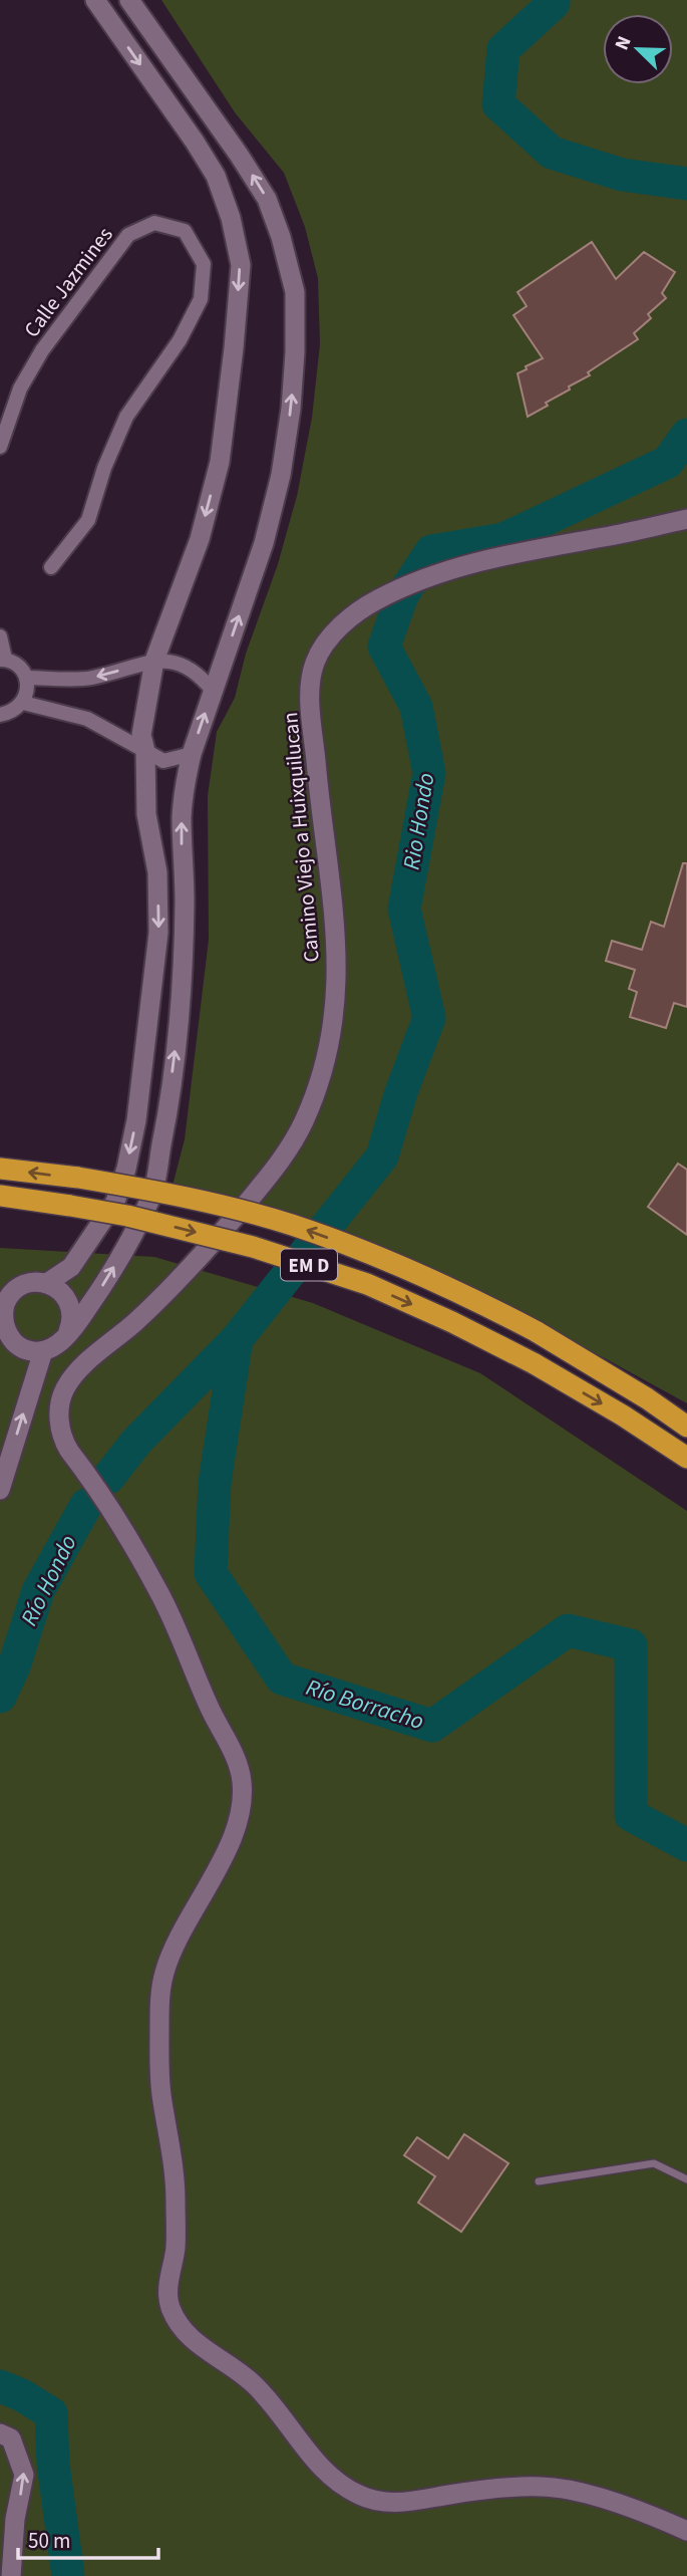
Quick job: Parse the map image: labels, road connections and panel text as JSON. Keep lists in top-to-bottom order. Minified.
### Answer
{"streets":{"highway":["EM D"],"main road":["Camino Viejo a Huixquilucan"],"street":["Calle Jazmines"]},"water":["Rio Hondo","Río Hondo","Río Borracho"],"scale_bar":"50 m","north":"top left"}
